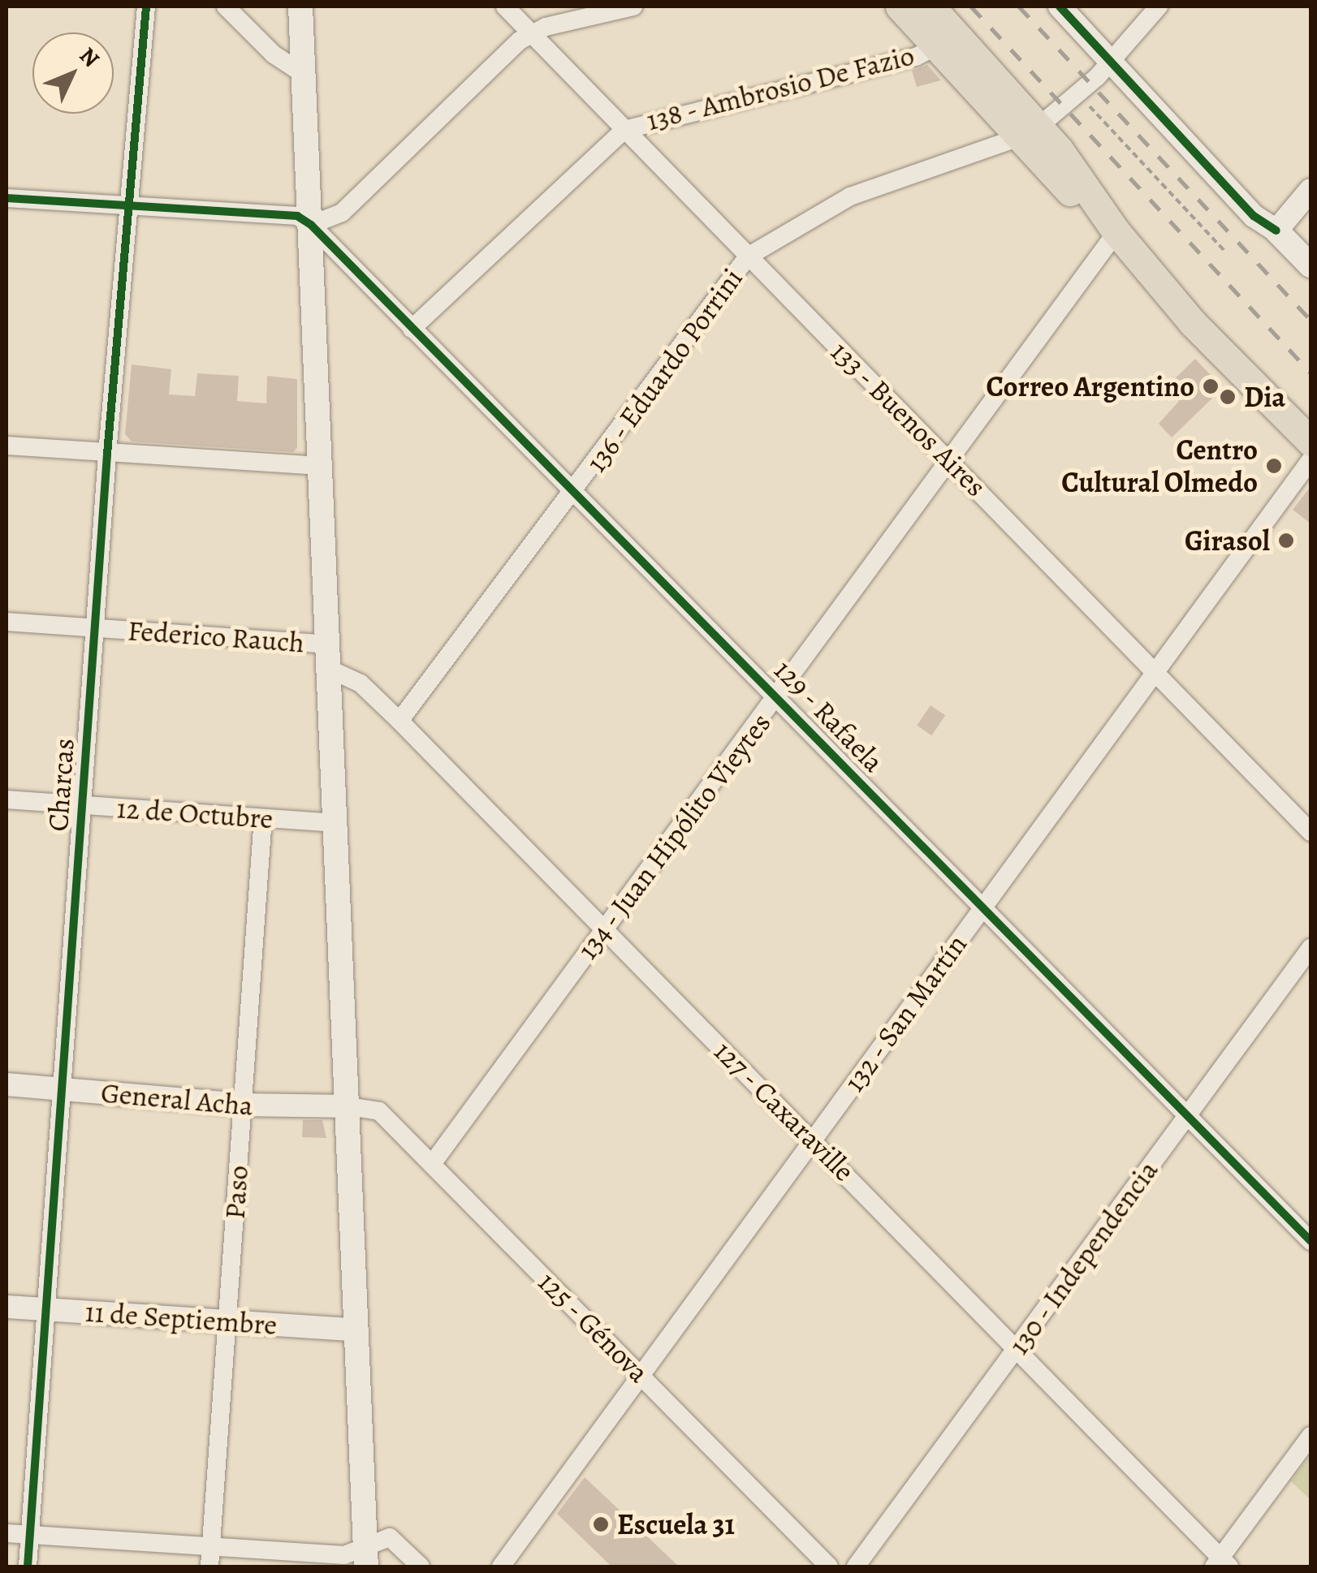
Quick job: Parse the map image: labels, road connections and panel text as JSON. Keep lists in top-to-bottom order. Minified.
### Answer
{"streets":{"street":["138 - Ambrosio De Fazio","136 - Eduardo Porrini","133 - Buenos Aires","Federico Rauch","129 - Rafaela","Charcas","12 de Octubre","134 - Juan Hipólito Vieytes","132 - San Martín","General Acha","127 - Caxaraville","Paso","130 - Independencia","11 de Septiembre","125 - Génova"]},"crossings":[["138 - Ambrosio De Fazio","133 - Buenos Aires"],["138 - Ambrosio De Fazio","129 - Rafaela"],["136 - Eduardo Porrini","133 - Buenos Aires"],["136 - Eduardo Porrini","129 - Rafaela"],["136 - Eduardo Porrini","127 - Caxaraville"],["133 - Buenos Aires","134 - Juan Hipólito Vieytes"],["133 - Buenos Aires","132 - San Martín"],["Federico Rauch","Charcas"],["Federico Rauch","127 - Caxaraville"],["129 - Rafaela","134 - Juan Hipólito Vieytes"],["129 - Rafaela","132 - San Martín"],["129 - Rafaela","130 - Independencia"],["Charcas","12 de Octubre"],["Charcas","General Acha"],["Charcas","11 de Septiembre"],["12 de Octubre","Paso"],["134 - Juan Hipólito Vieytes","127 - Caxaraville"],["134 - Juan Hipólito Vieytes","125 - Génova"],["132 - San Martín","127 - Caxaraville"],["132 - San Martín","125 - Génova"],["General Acha","Paso"],["General Acha","125 - Génova"],["127 - Caxaraville","130 - Independencia"],["Paso","11 de Septiembre"]],"places":["Correo Argentino","Dia","Centro Cultural Olmedo","Girasol","Escuela 31"],"north":"top right"}
